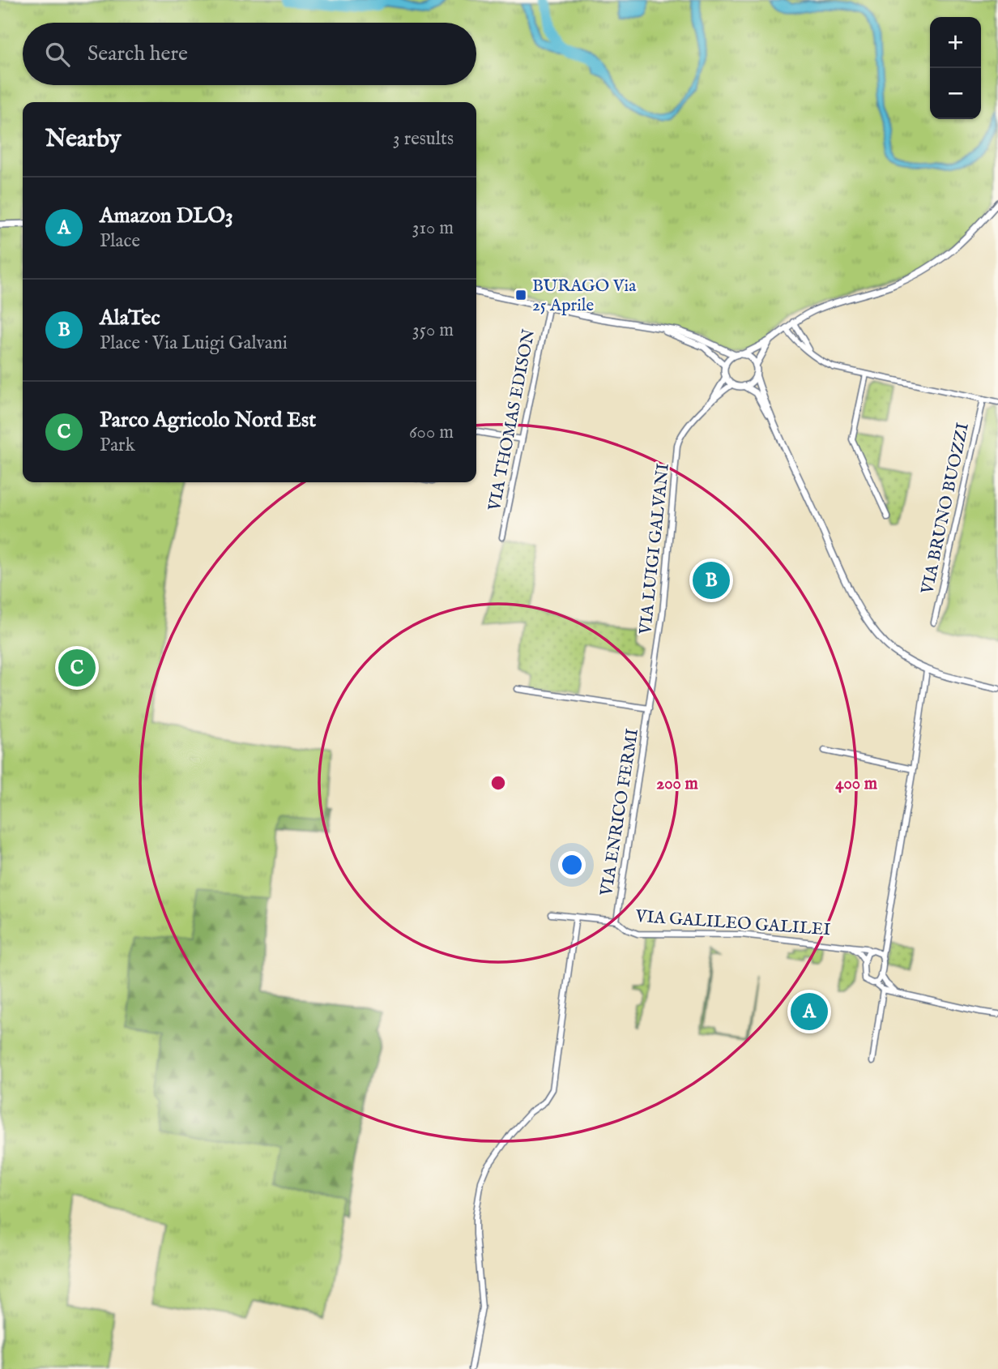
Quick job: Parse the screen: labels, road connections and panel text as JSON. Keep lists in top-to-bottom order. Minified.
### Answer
{"streets":{"street":["VIA THOMAS EDISON","VIA BRUNO BUOZZI","VIA LUIGI GALVANI","VIA ENRICO FERMI","VIA GALILEO GALILEI"]},"crossings":[["VIA LUIGI GALVANI","VIA ENRICO FERMI"],["VIA ENRICO FERMI","VIA GALILEO GALILEI"]],"places":{"transit":["BURAGO Via 25 Aprile"]},"page":{"map_buttons":["+","−"],"search":"Search here","heading":["Nearby","3 results"],"list":[{"mark":"A","name":"Amazon DLO3","note":"Place","value":"310 m"},{"mark":"B","name":"AlaTec","note":"Place · Via Luigi Galvani","value":"350 m"},{"mark":"C","name":"Parco Agricolo Nord Est","note":"Park","value":"600 m"}],"pins":["B","C","A"]},"rings":["200 m","400 m"]}
